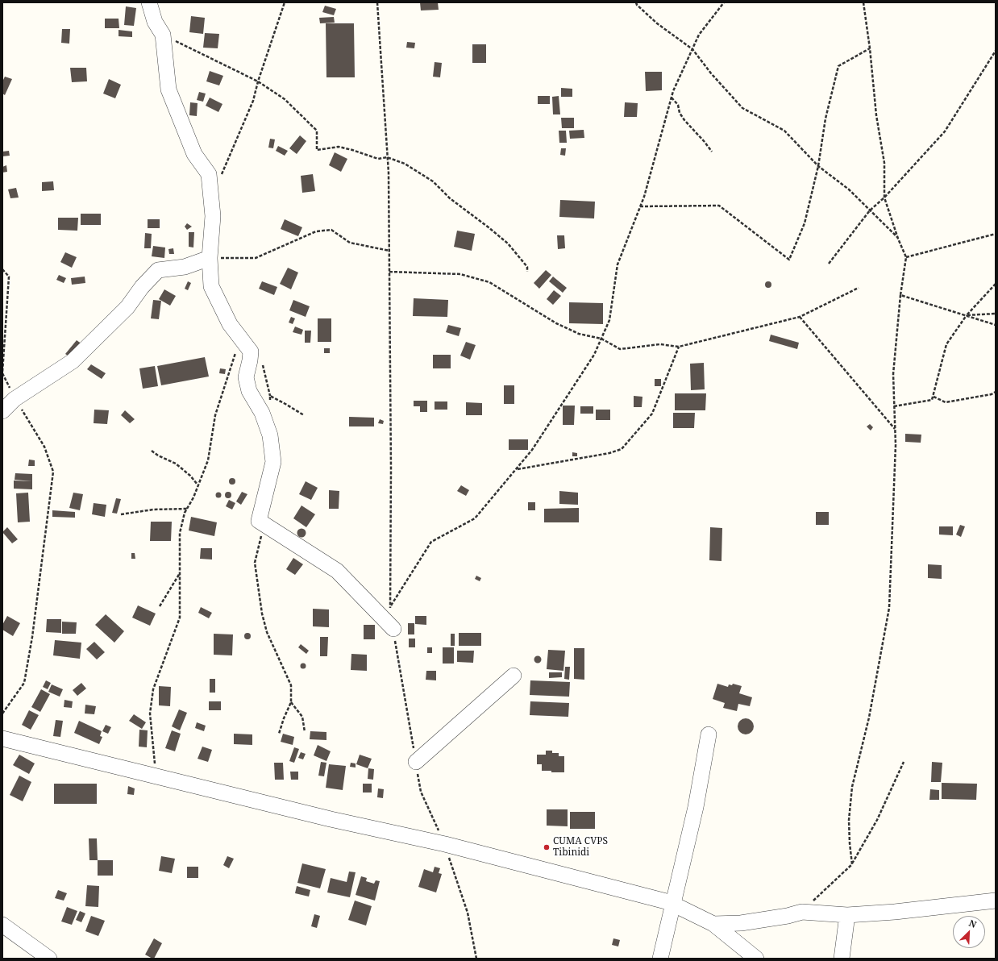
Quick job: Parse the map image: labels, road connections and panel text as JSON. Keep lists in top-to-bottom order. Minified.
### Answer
{"places":["CUMA CVPS Tibinidi"],"north":"top right"}
